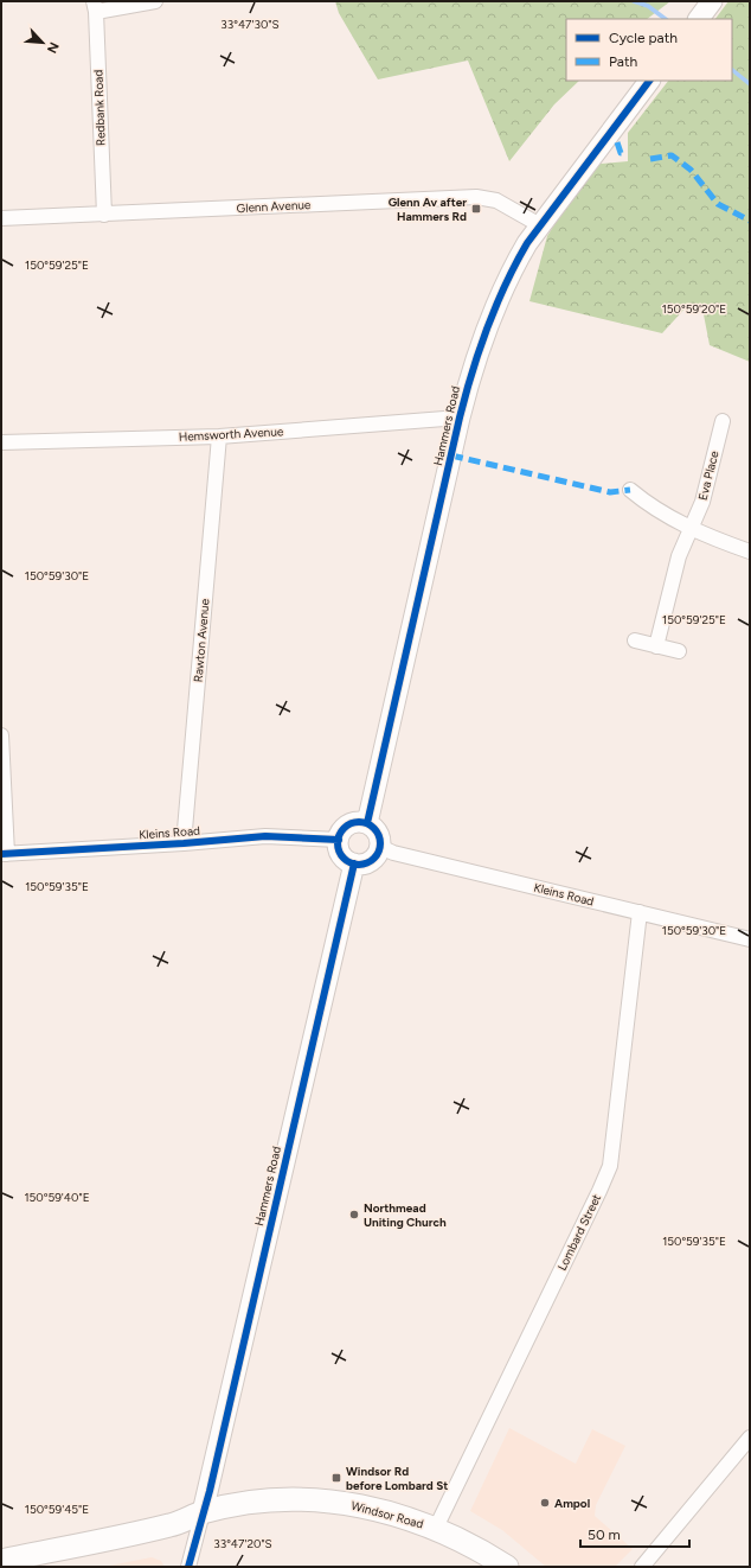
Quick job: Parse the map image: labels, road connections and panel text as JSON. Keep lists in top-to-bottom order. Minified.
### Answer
{"streets":{"main road":["Windsor Road"],"street":["Redbank Road","Glenn Avenue","Hammers Road","Hemsworth Avenue","Eva Place","Rawton Avenue","Kleins Road","Lombard Street"]},"crossings":[["Redbank Road","Glenn Avenue"],["Glenn Avenue","Hammers Road"],["Hammers Road","Hemsworth Avenue"],["Hammers Road","Kleins Road"],["Hammers Road","Windsor Road"],["Hemsworth Avenue","Rawton Avenue"],["Rawton Avenue","Kleins Road"],["Kleins Road","Lombard Street"],["Lombard Street","Windsor Road"]],"places":{"transit":["Glenn Av after Hammers Rd","Windsor Rd before Lombard St"],"other":["Northmead Uniting Church","Ampol"]},"legend":["Cycle path","Path"],"scale_bar":"50 m","north":"bottom right","coordinates":["33°47'30\"S","150°59'25\"E","150°59'20\"E","150°59'30\"E","150°59'35\"E","150°59'40\"E","150°59'45\"E","33°47'20\"S"]}
